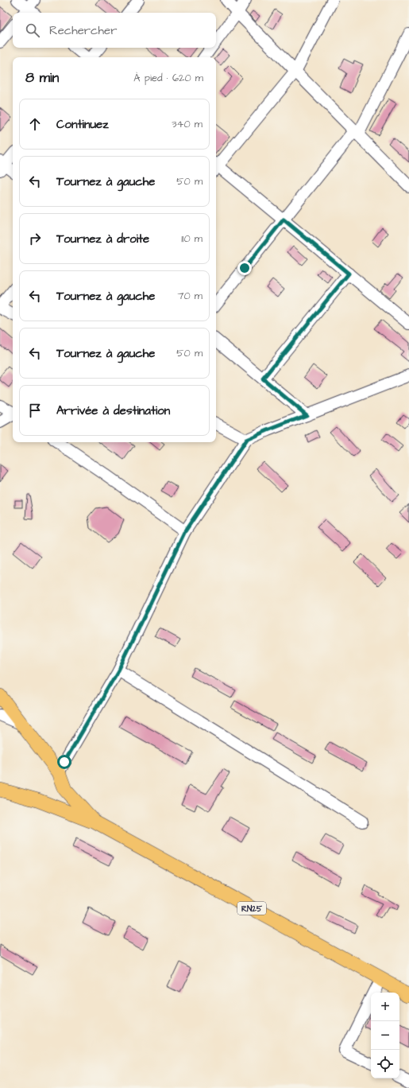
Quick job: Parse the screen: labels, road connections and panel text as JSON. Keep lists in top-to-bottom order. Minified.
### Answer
{"streets":{"main road":["RN25"]},"page":{"search":"Rechercher","heading":["8 min","À pied · 620 m"],"list":[["Continuez","340 m"],["Tournez à gauche","50 m"],["Tournez à droite","110 m"],["Tournez à gauche","70 m"],["Tournez à gauche","50 m"],"Arrivée à destination"],"map_buttons":["+","−"]}}
